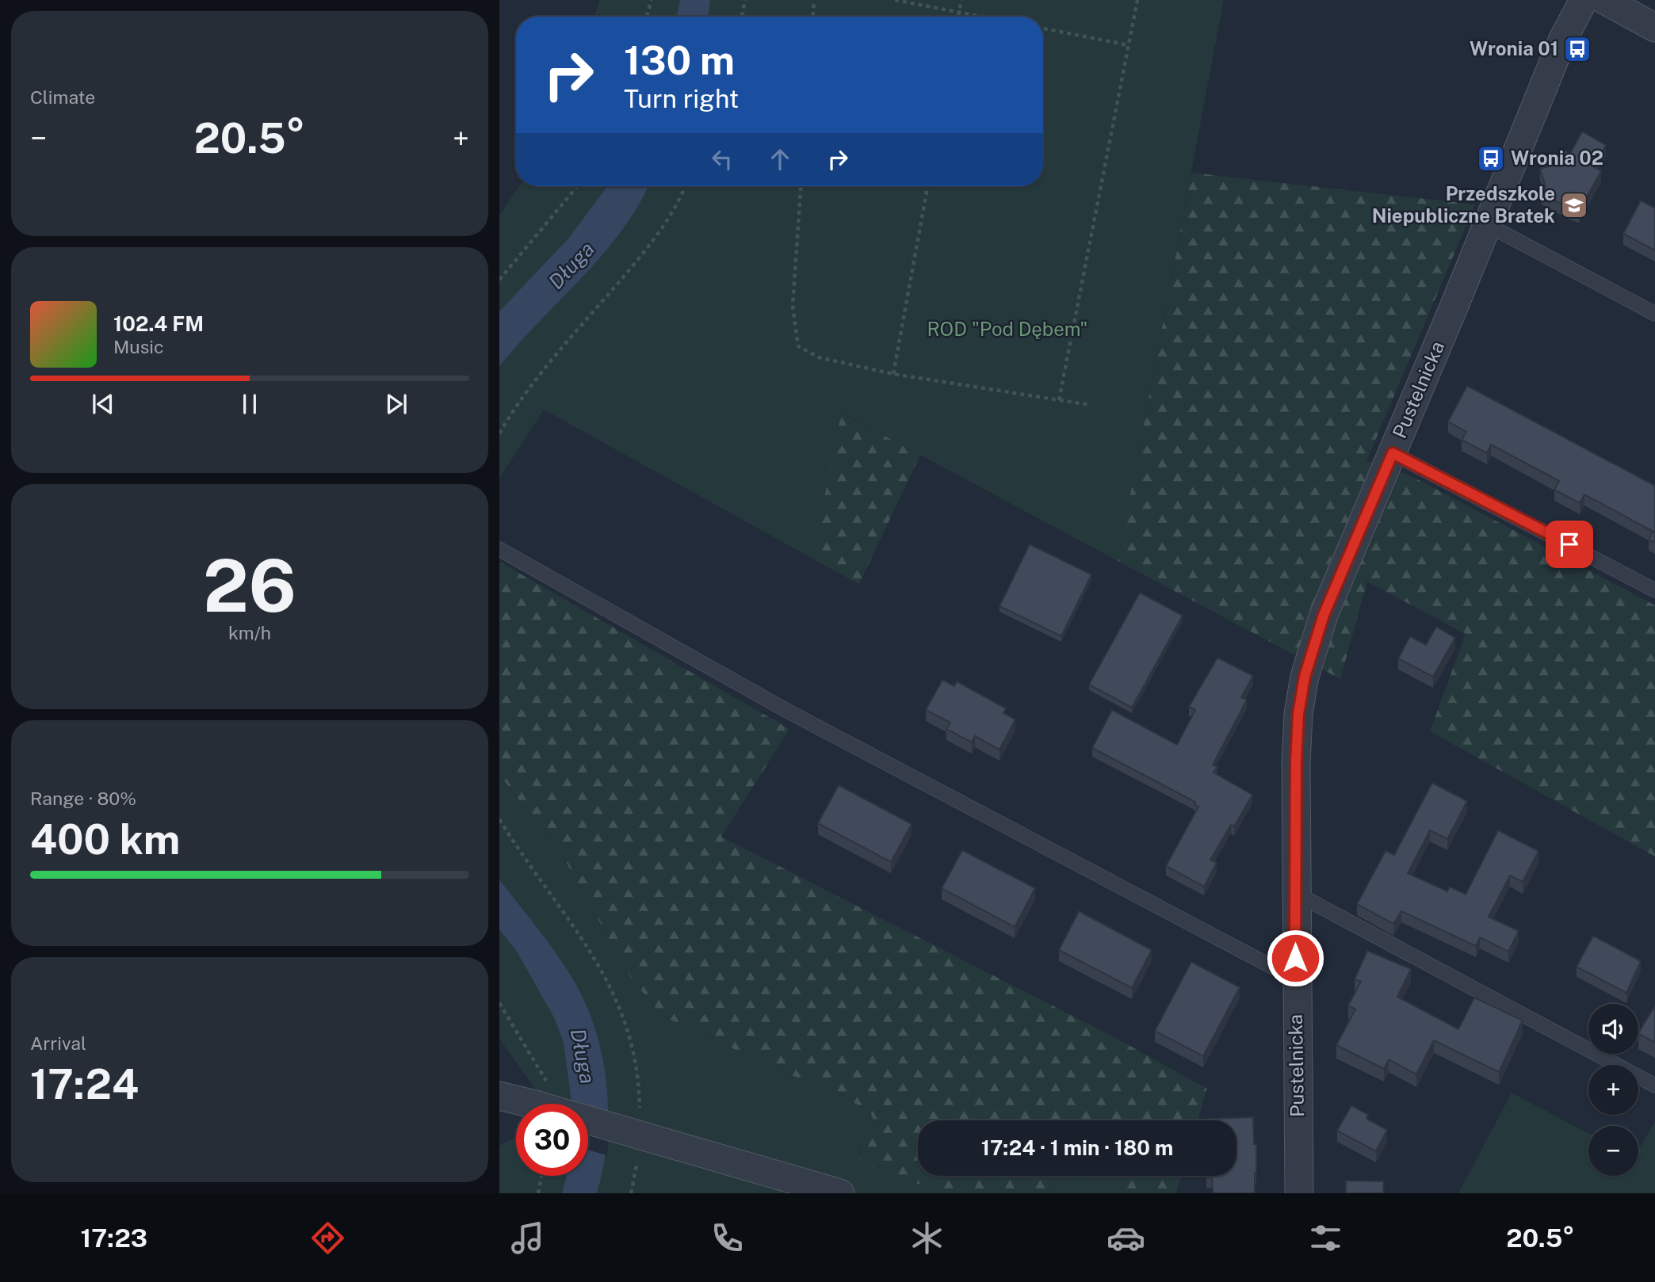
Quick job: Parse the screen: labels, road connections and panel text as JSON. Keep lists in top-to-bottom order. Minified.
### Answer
{"streets":{"street":["Pustelnicka"]},"water":["Długa"],"parks":["ROD \"Pod Dębem\""],"places":{"bus stop":["Wronia 01","Wronia 02"],"school or university":["Przedszkole Niepubliczne Bratek"]},"page":{"tile":["Climate",["26","km/h"],["Range · 80%","400 km"],["Arrival","17:24"]],"turn":["130 m","Turn right"],"heat":["−","20.5°","+"],"song":["102.4 FM","Music"],"map_buttons":["+","−"],"limit":"30","trip":"17:24 · 1 min · 180 m","tabs":["17:23","20.5°"]}}
